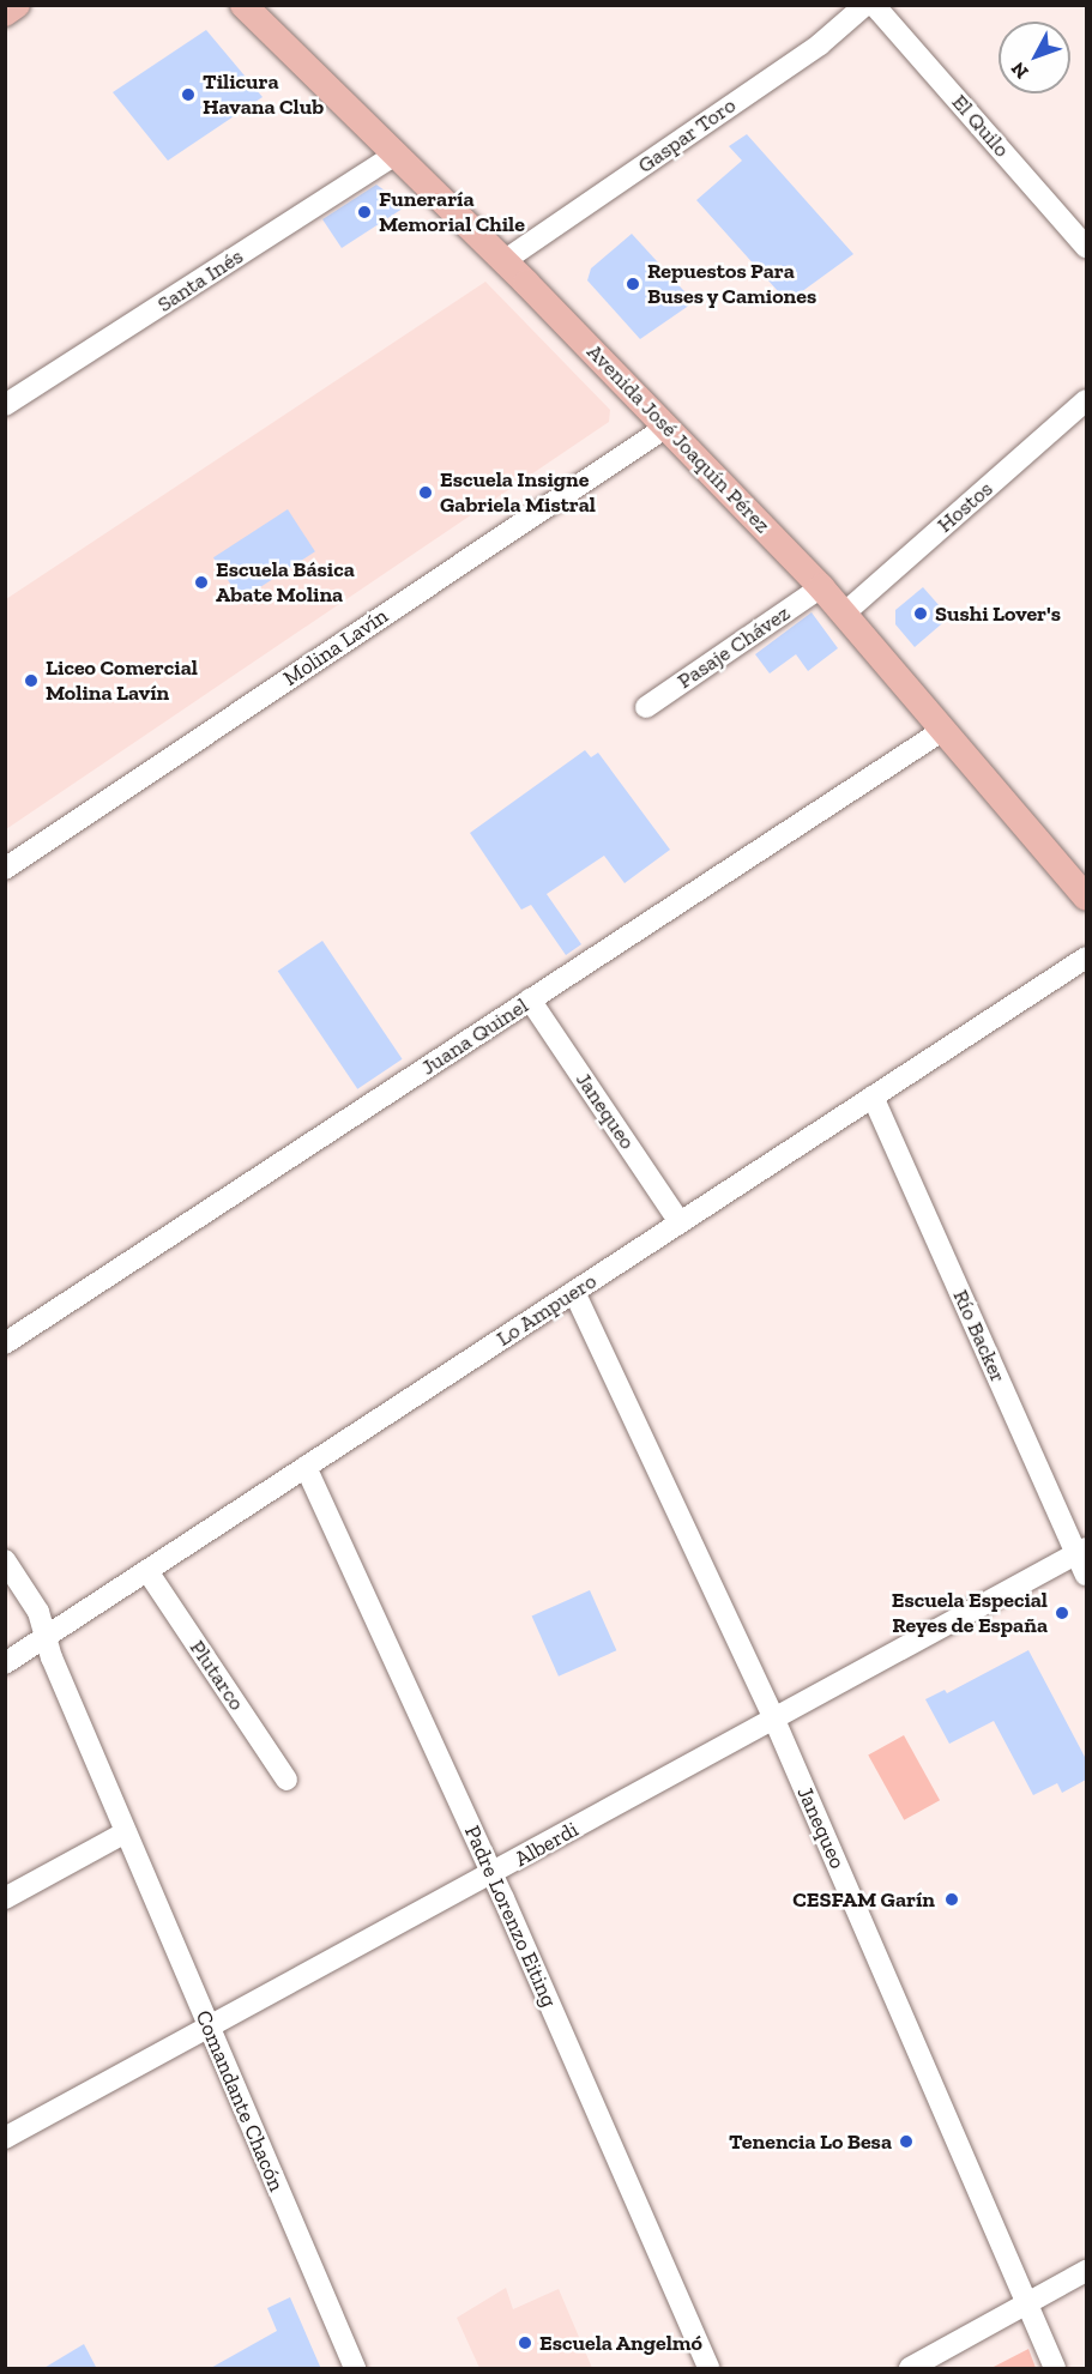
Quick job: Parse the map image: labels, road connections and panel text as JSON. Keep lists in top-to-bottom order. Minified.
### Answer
{"streets":{"main road":["Avenida José Joaquín Pérez"],"street":["El Quilo","Gaspar Toro","Santa Inés","Hostos","Molina Lavín","Pasaje Chávez","Juana Quinel","Janequeo","Lo Ampuero","Río Backer","Plutarco","Alberdi","Padre Lorenzo Eiting","Comandante Chacón"]},"crossings":[["Gaspar Toro","Avenida José Joaquín Pérez"],["Santa Inés","Avenida José Joaquín Pérez"],["Avenida José Joaquín Pérez","Hostos"],["Avenida José Joaquín Pérez","Molina Lavín"],["Avenida José Joaquín Pérez","Pasaje Chávez"],["Avenida José Joaquín Pérez","Juana Quinel"],["Juana Quinel","Janequeo"],["Janequeo","Lo Ampuero"],["Janequeo","Alberdi"],["Lo Ampuero","Río Backer"],["Lo Ampuero","Plutarco"],["Lo Ampuero","Padre Lorenzo Eiting"],["Lo Ampuero","Comandante Chacón"],["Río Backer","Alberdi"],["Alberdi","Padre Lorenzo Eiting"],["Alberdi","Comandante Chacón"]],"places":["Tilicura Havana Club","Funeraría Memorial Chile","Repuestos Para Buses y Camiones","Escuela Insigne Gabriela Mistral","Escuela Básica Abate Molina","Sushi Lover's","Liceo Comercial Molina Lavín","Escuela Especial Reyes de España","CESFAM Garín","Tenencia Lo Besa","Escuela Angelmó"],"north":"bottom left"}
